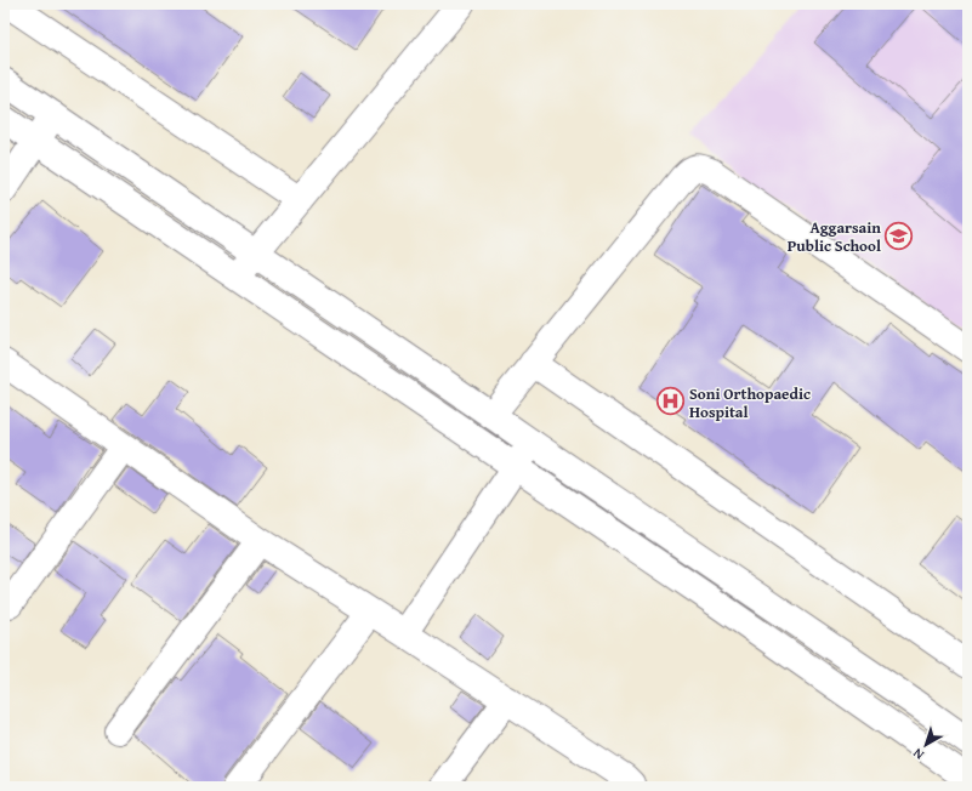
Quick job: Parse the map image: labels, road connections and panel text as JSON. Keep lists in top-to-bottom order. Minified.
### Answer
{"places":{"school or university":["Aggarsain Public School"],"hospital":["Soni Orthopaedic Hospital"]},"north":"bottom left"}
